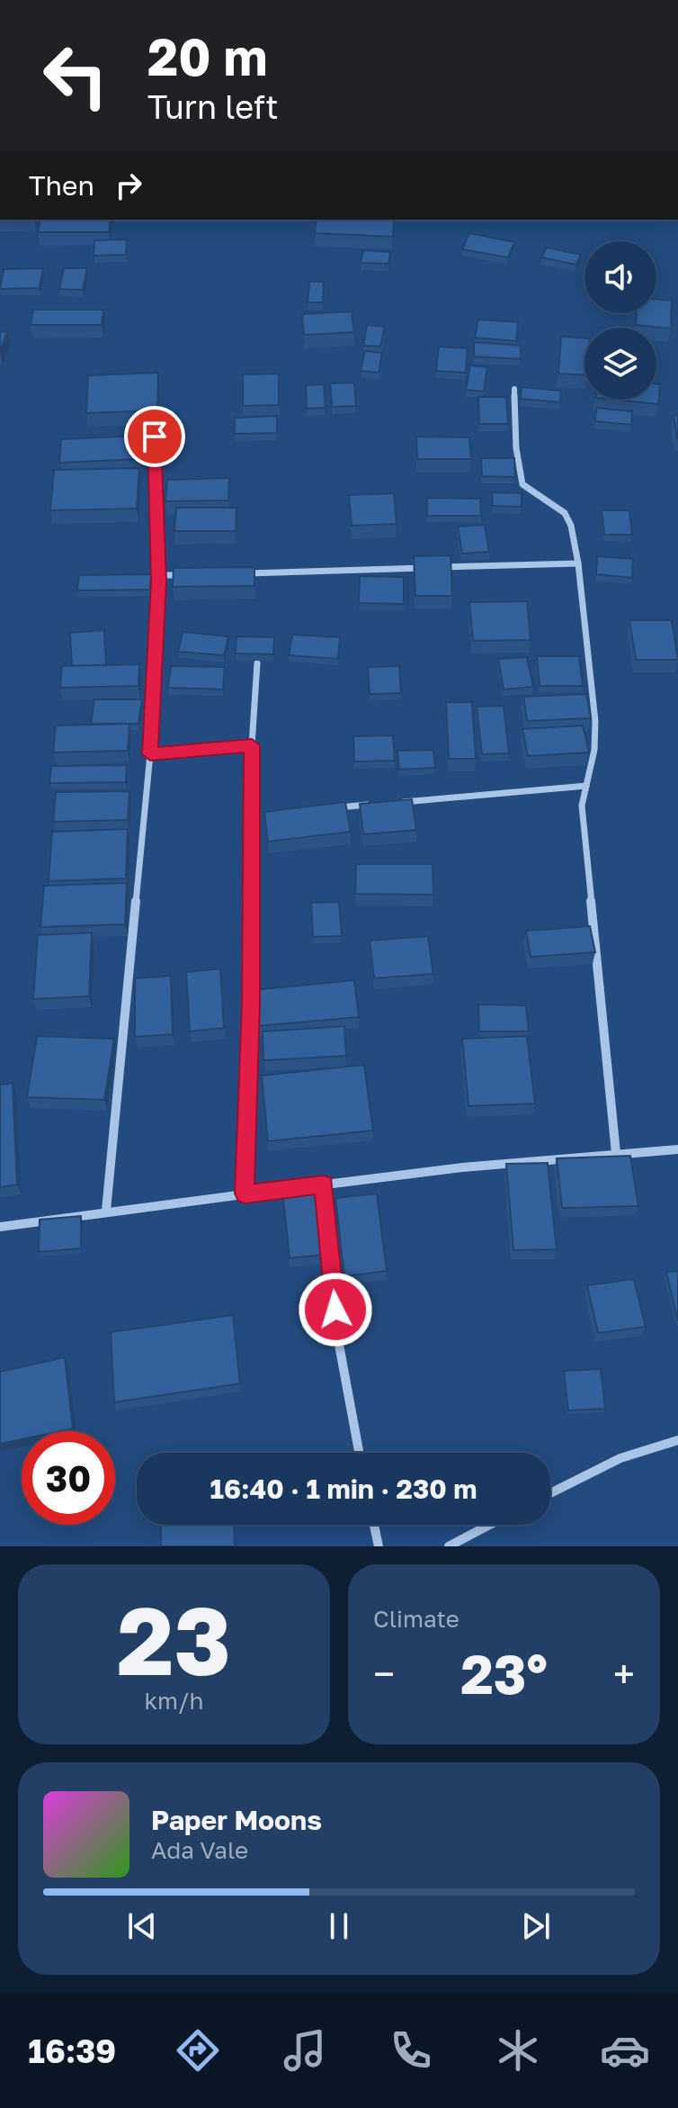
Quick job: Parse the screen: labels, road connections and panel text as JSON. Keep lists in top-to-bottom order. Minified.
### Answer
{"page":{"turn":["20 m","Turn left"],"then":"Then","limit":"30","trip":"16:40 · 1 min · 230 m","tile":[["23","km/h"],"Climate"],"heat":["−","23°","+"],"song":["Paper Moons","Ada Vale"],"tabs":"16:39"}}
